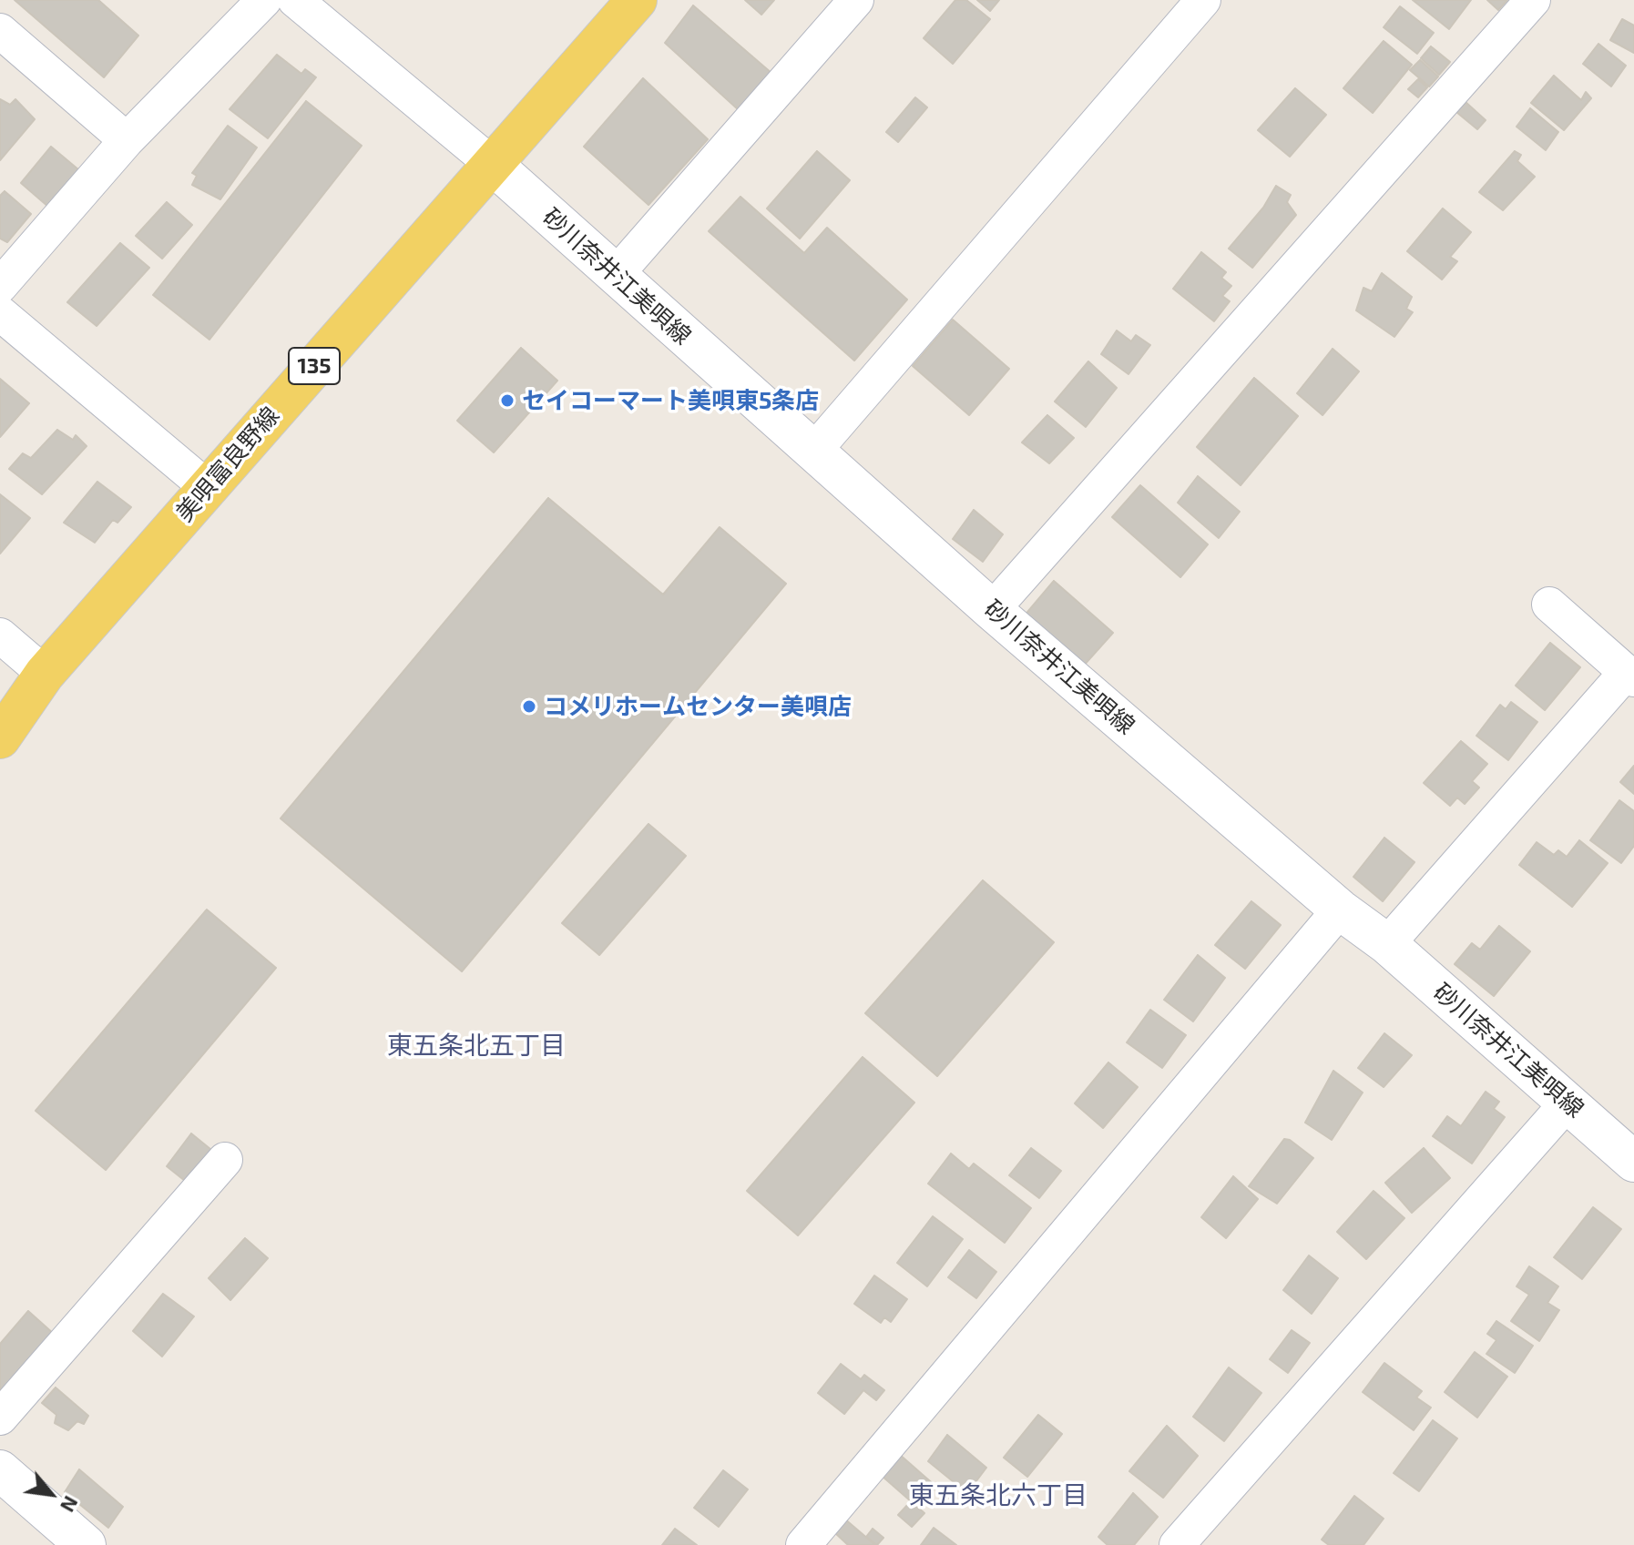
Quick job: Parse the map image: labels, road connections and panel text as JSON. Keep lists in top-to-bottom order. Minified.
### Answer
{"streets":{"main road":["砂川奈井江美唄線","135","美唄富良野線"]},"crossings":[["砂川奈井江美唄線","美唄富良野線"]],"districts":["東五条北五丁目","東五条北六丁目"],"places":["セイコーマート美唄東5条店","コメリホームセンター美唄店"],"north":"bottom right"}
